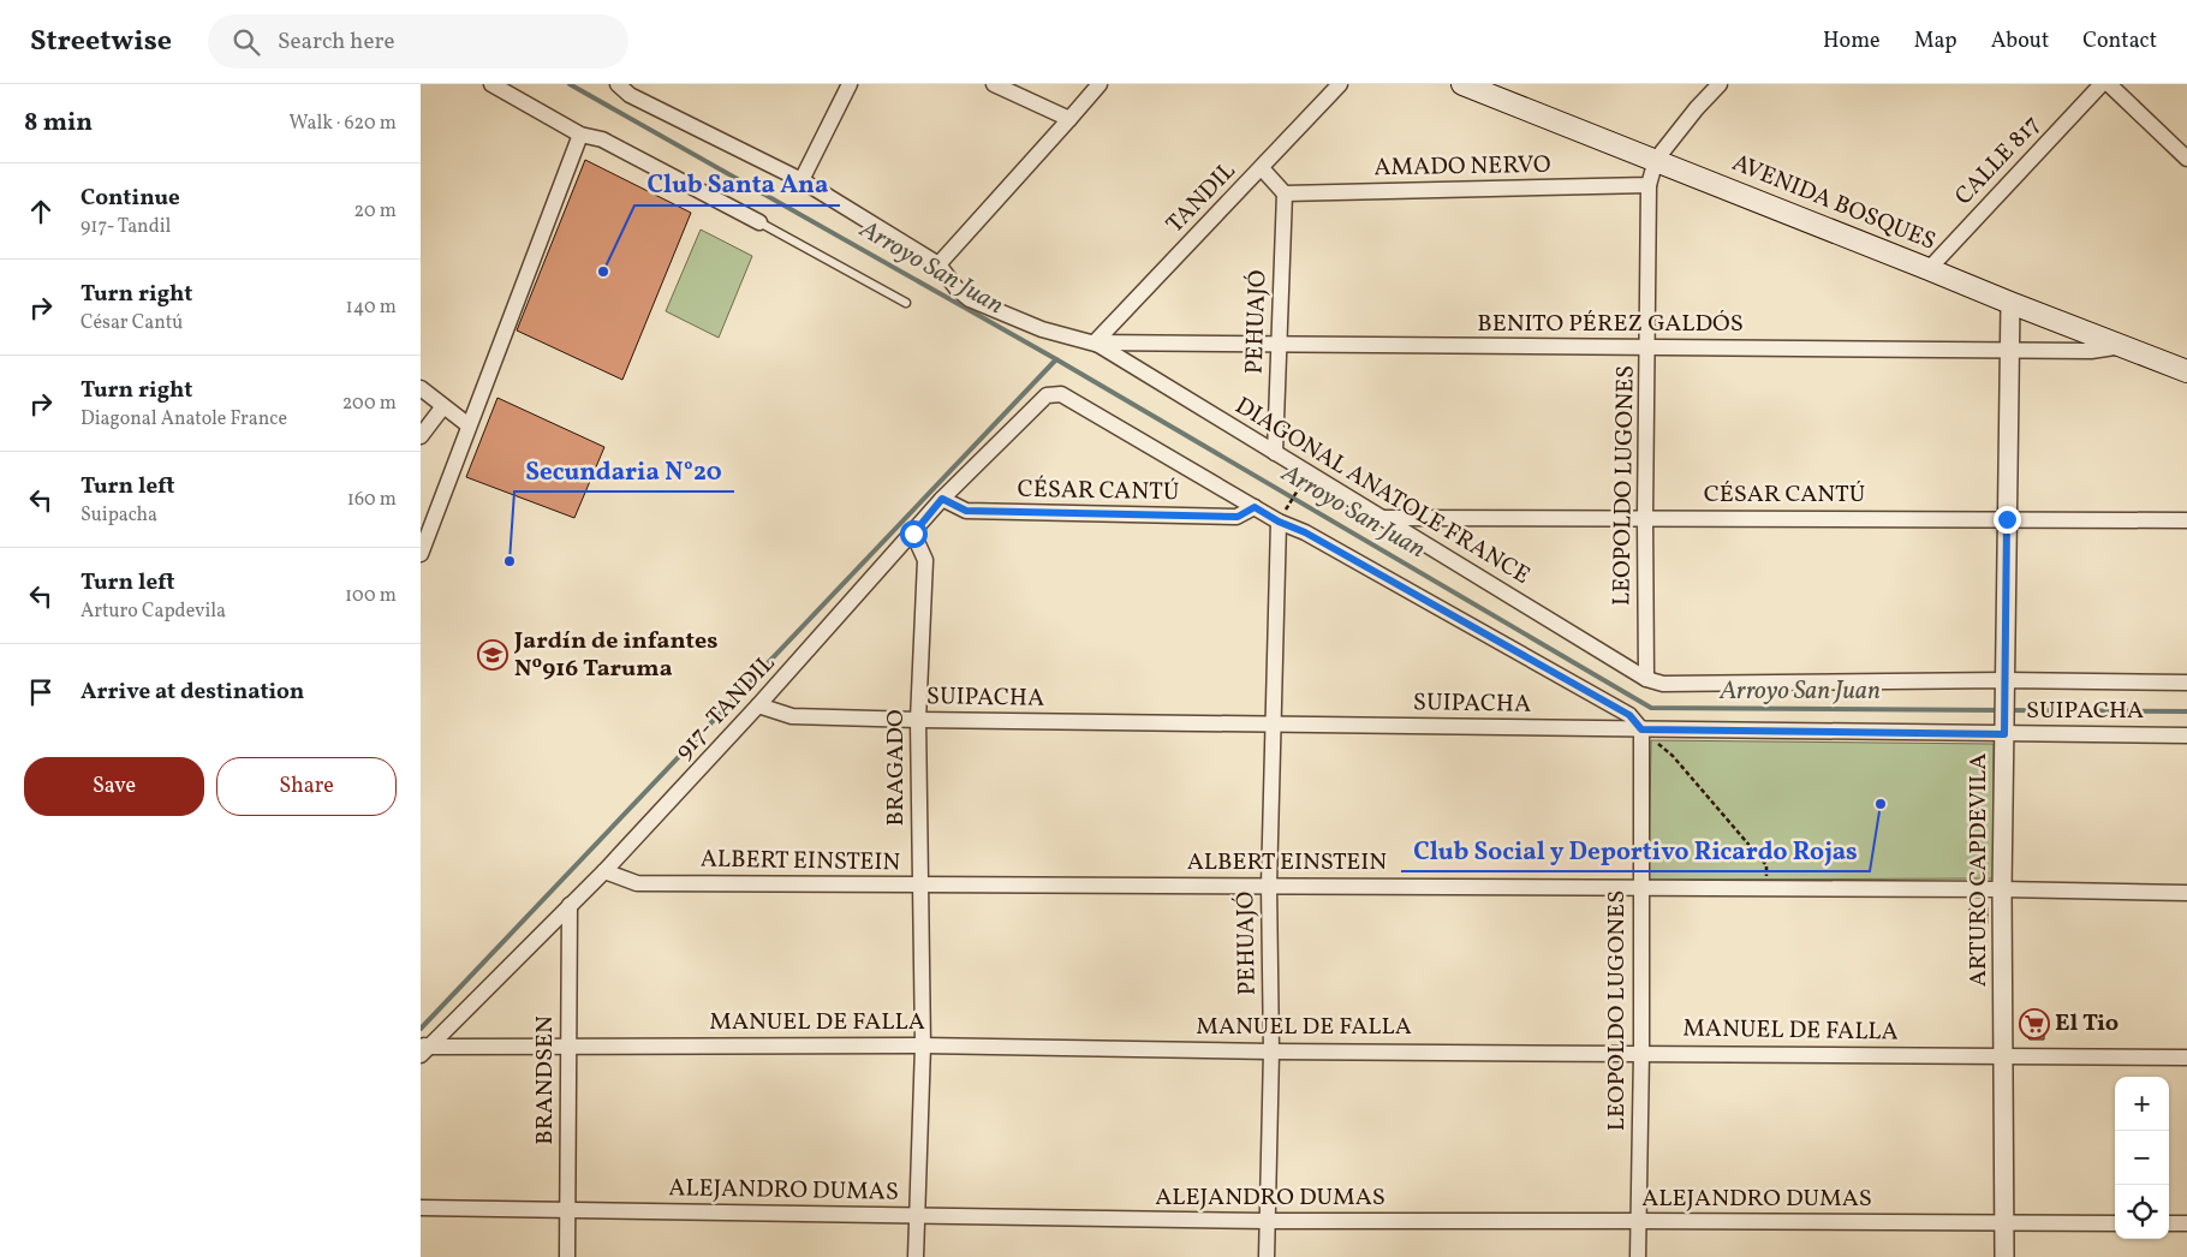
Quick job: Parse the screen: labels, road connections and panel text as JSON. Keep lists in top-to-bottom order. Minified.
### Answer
{"streets":{"main road":["AVENIDA BOSQUES"],"street":["CALLE 817","AMADO NERVO","TANDIL","PEHUAJÓ","BENITO PÉREZ GALDÓS","LEOPOLDO LUGONES","CÉSAR CANTÚ","DIAGONAL ANATOLE FRANCE","SUIPACHA","917- TANDIL","BRAGADO","ALBERT EINSTEIN","ARTURO CAPDEVILA","MANUEL DE FALLA","BRANDSEN","ALEJANDRO DUMAS"]},"crossings":[["CALLE 817","AVENIDA BOSQUES"],["AMADO NERVO","PEHUAJÓ"],["AMADO NERVO","LEOPOLDO LUGONES"],["TANDIL","BENITO PÉREZ GALDÓS"],["TANDIL","DIAGONAL ANATOLE FRANCE"],["AVENIDA BOSQUES","BENITO PÉREZ GALDÓS"],["AVENIDA BOSQUES","ARTURO CAPDEVILA"],["PEHUAJÓ","BENITO PÉREZ GALDÓS"],["PEHUAJÓ","DIAGONAL ANATOLE FRANCE"],["PEHUAJÓ","SUIPACHA"],["PEHUAJÓ","ALBERT EINSTEIN"],["PEHUAJÓ","MANUEL DE FALLA"],["PEHUAJÓ","ALEJANDRO DUMAS"],["BENITO PÉREZ GALDÓS","LEOPOLDO LUGONES"],["BENITO PÉREZ GALDÓS","DIAGONAL ANATOLE FRANCE"],["BENITO PÉREZ GALDÓS","ARTURO CAPDEVILA"],["LEOPOLDO LUGONES","CÉSAR CANTÚ"],["LEOPOLDO LUGONES","DIAGONAL ANATOLE FRANCE"],["LEOPOLDO LUGONES","SUIPACHA"],["LEOPOLDO LUGONES","ALBERT EINSTEIN"],["LEOPOLDO LUGONES","MANUEL DE FALLA"],["LEOPOLDO LUGONES","ALEJANDRO DUMAS"],["CÉSAR CANTÚ","DIAGONAL ANATOLE FRANCE"],["CÉSAR CANTÚ","917- TANDIL"],["CÉSAR CANTÚ","ARTURO CAPDEVILA"],["DIAGONAL ANATOLE FRANCE","SUIPACHA"],["SUIPACHA","917- TANDIL"],["SUIPACHA","BRAGADO"],["SUIPACHA","ARTURO CAPDEVILA"],["917- TANDIL","BRAGADO"],["917- TANDIL","ALBERT EINSTEIN"],["917- TANDIL","MANUEL DE FALLA"],["917- TANDIL","BRANDSEN"],["BRAGADO","ALBERT EINSTEIN"],["BRAGADO","MANUEL DE FALLA"],["BRAGADO","ALEJANDRO DUMAS"],["ALBERT EINSTEIN","ARTURO CAPDEVILA"],["ARTURO CAPDEVILA","MANUEL DE FALLA"],["ARTURO CAPDEVILA","ALEJANDRO DUMAS"],["MANUEL DE FALLA","BRANDSEN"],["BRANDSEN","ALEJANDRO DUMAS"]],"water":["Arroyo San Juan"],"places":{"other":["Club Santa Ana","Secundaria N°20","Club Social y Deportivo Ricardo Rojas"],"school or university":["Jardín de infantes Nº916 Taruma"],"supermarket":["El Tio"]},"page":{"header":"Streetwise","search":"Search here","nav":["Home","Map","About","Contact"],"heading":["8 min","Walk · 620 m"],"list":[["Continue","917- Tandil","20 m"],["Turn right","César Cantú","140 m"],["Turn right","Diagonal Anatole France","200 m"],["Turn left","Suipacha","160 m"],["Turn left","Arturo Capdevila","100 m"],"Arrive at destination"],"buttons":["Save","Share"],"map_buttons":["+","−"]}}
